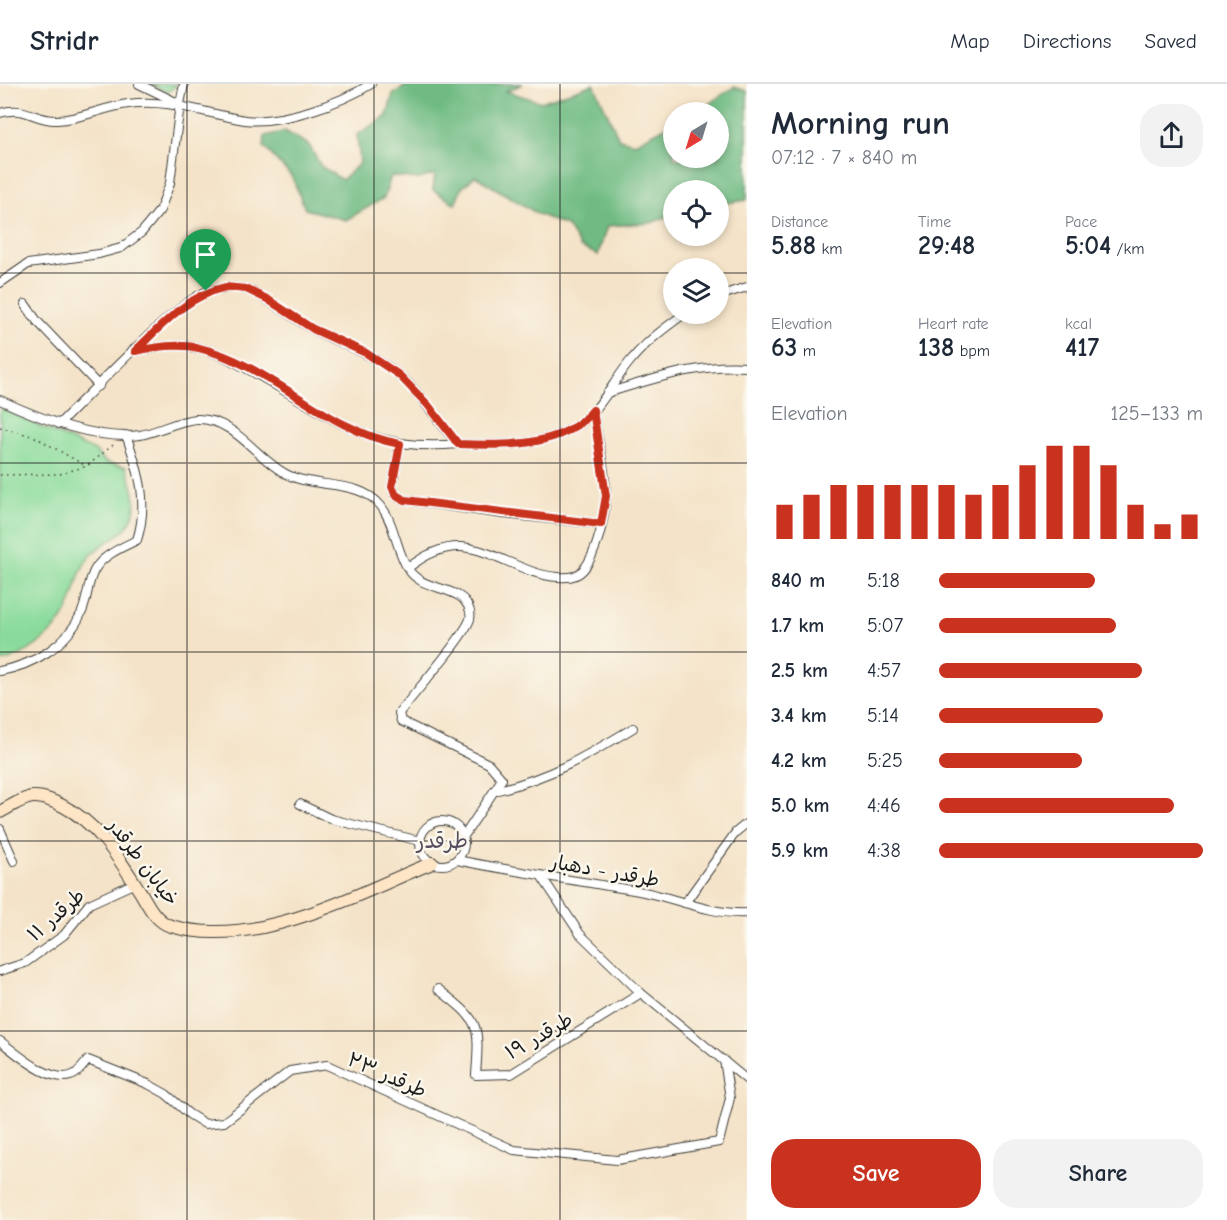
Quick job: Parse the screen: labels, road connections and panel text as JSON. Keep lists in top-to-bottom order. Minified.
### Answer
{"streets":{"street":["خیابان طرقدر","طرقدر - دهبار","طرقدر ۱۱","طرقدر ۱۹","طرقدر ۲۳"]},"crossings":[["خیابان طرقدر","طرقدر - دهبار"],["خیابان طرقدر","طرقدر ۱۱"]],"districts":["طرقدر"],"north":"bottom left","page":{"header":"Stridr","nav":["Map","Directions","Saved"],"heading":["Morning run","07:12 · 7 × 840 m"],"stats":[["Distance","5.88 km"],["Time","29:48"],["Pace","5:04 /km"],["Elevation","63 m"],["Heart rate","138 bpm"],["kcal","417"]],"chart":["Elevation","125–133 m"],"list":[{"name":"840 m","note":"5:18"},{"name":"1.7 km","note":"5:07"},{"name":"2.5 km","note":"4:57"},{"name":"3.4 km","note":"5:14"},{"name":"4.2 km","note":"5:25"},{"name":"5.0 km","note":"4:46"},{"name":"5.9 km","note":"4:38"}],"buttons":["Save","Share"]}}
